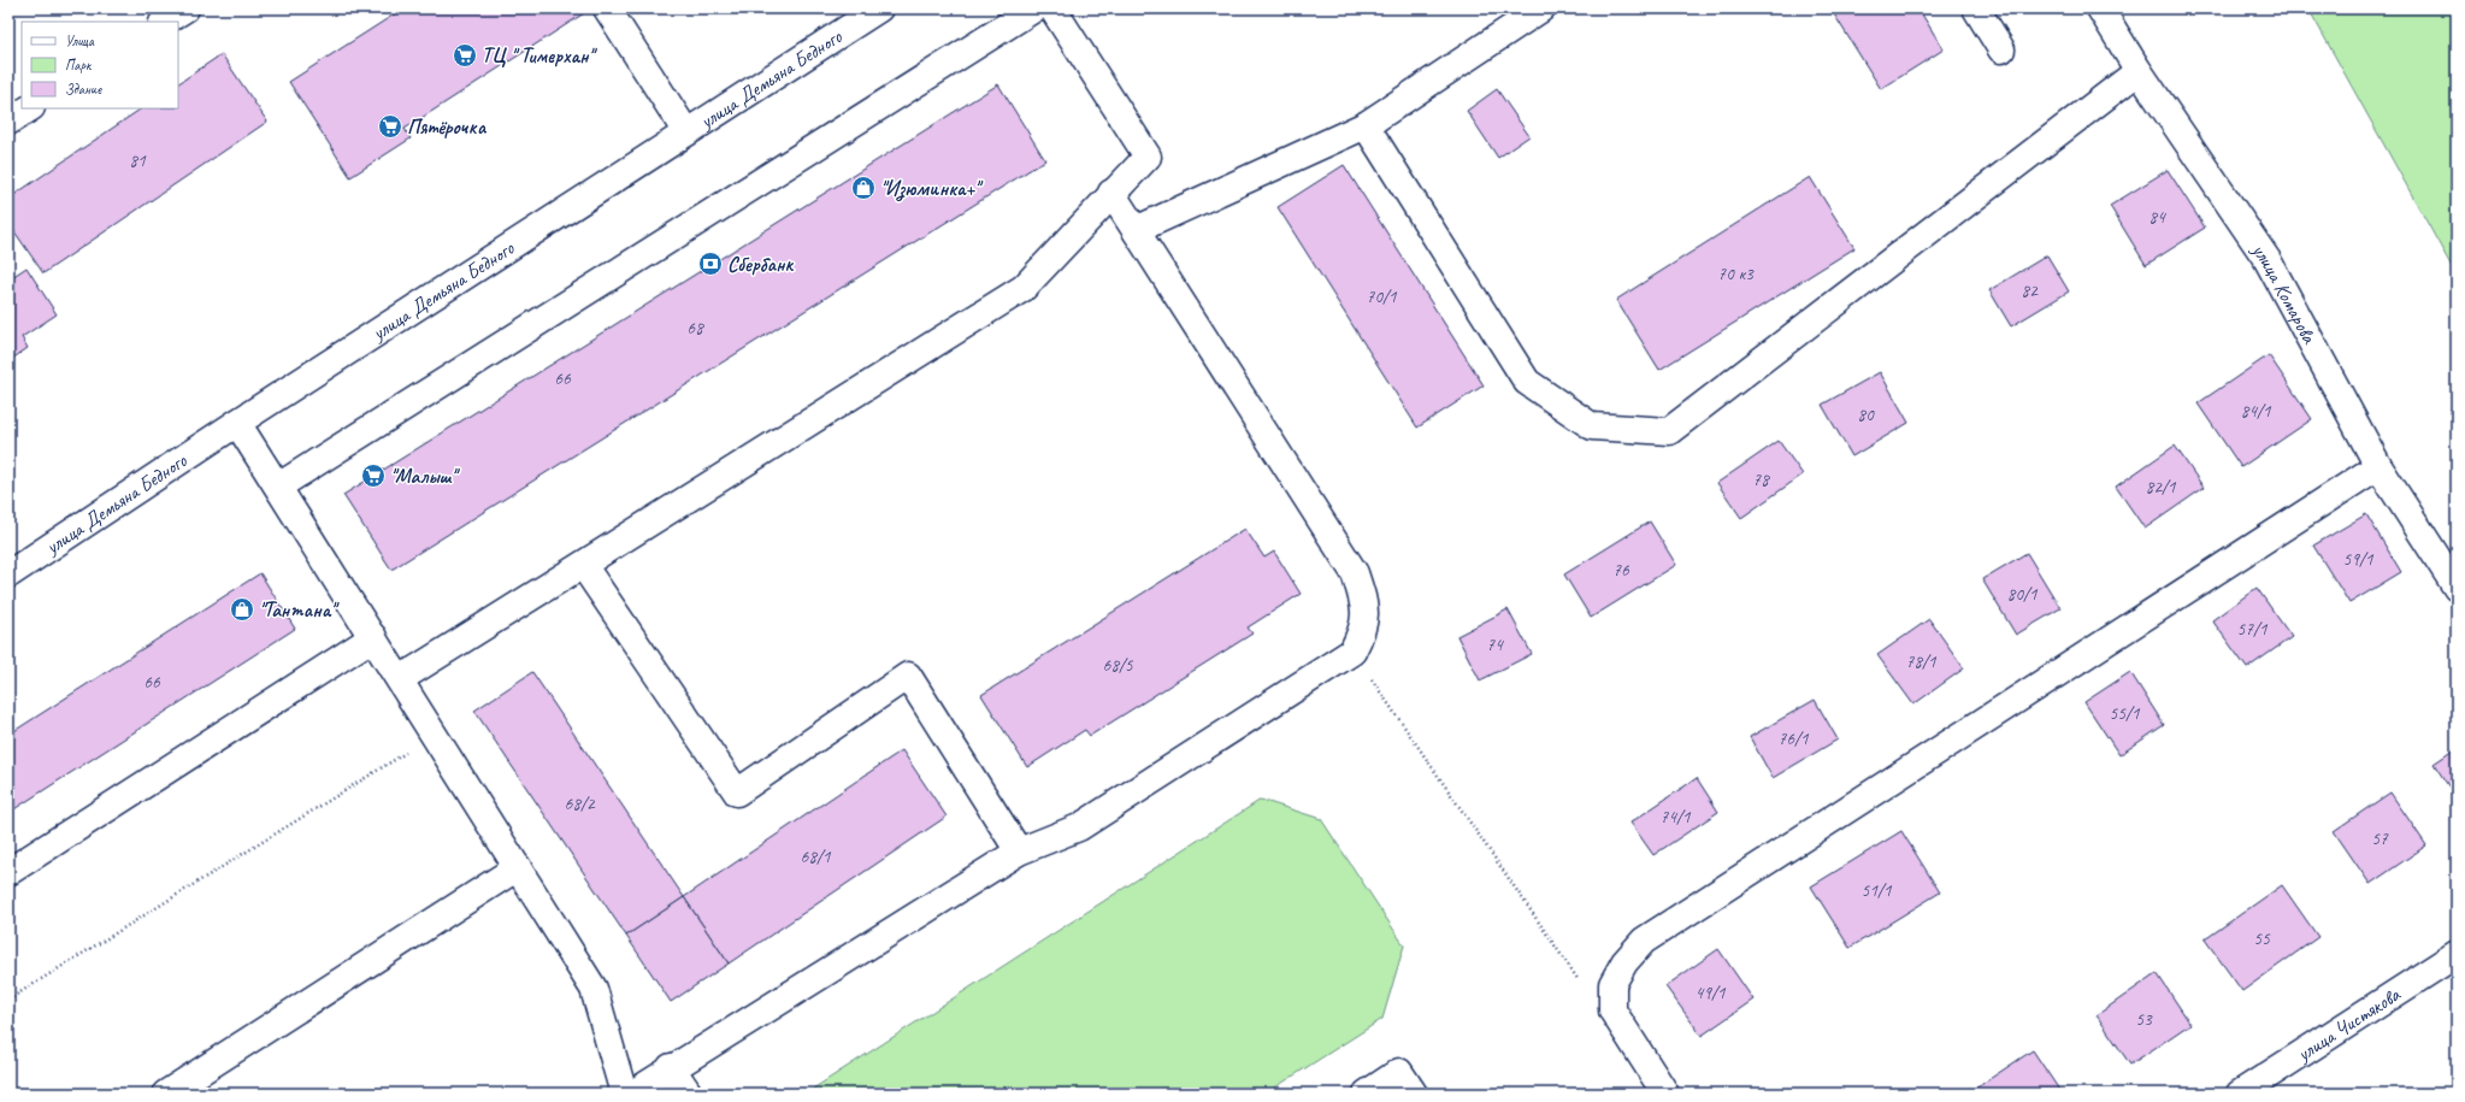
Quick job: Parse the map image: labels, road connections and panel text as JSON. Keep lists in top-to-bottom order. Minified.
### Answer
{"streets":{"street":["улица Демьяна Бедного","улица Комарова","улица Чистякова"]},"places":{"supermarket":["ТЦ \" Тимерхан\"","Пятёрочка","\"Малыш\""],"shop":["\"Изюминка+\"","\"Тантана\""],"bank":["Сбербанк"]},"house_numbers":["81","84","70 к3","82","70/1","68","66","84/1","80","78","82/1","59/1","76","80/1","57/1","74","78/1","68/5","66","55/1","76/1","68/2","74/1","57","68/1","51/1","55","49/1","53"],"legend":["Улица","Парк","Здание"]}
